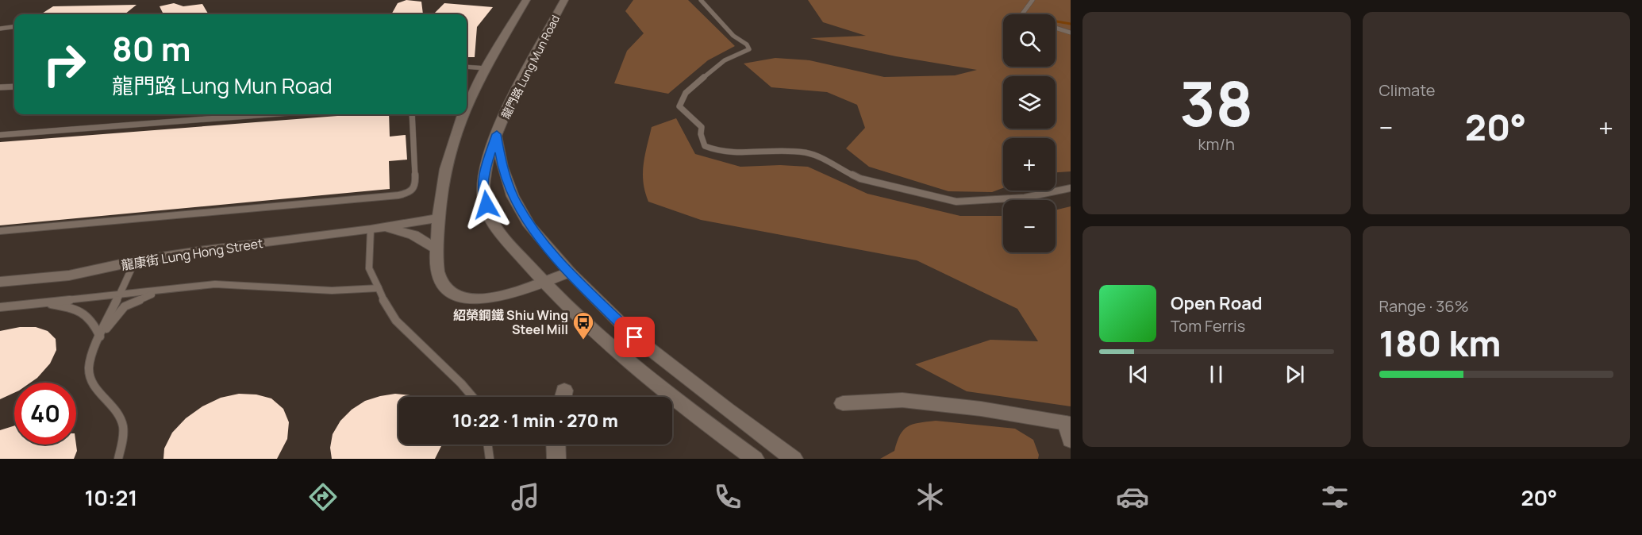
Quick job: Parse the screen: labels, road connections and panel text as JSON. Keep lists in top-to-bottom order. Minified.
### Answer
{"streets":{"street":["龍門路 Lung Mun Road","龍康街 Lung Hong Street"]},"places":{"bus stop":["紹榮鋼鐵 Shiu Wing Steel Mill"]},"page":{"tile":[["38","km/h"],"Climate",["Range · 36%","180 km"]],"map_buttons":["+","−"],"turn":["80 m","龍門路 Lung Mun Road"],"heat":["−","20°","+"],"song":["Open Road","Tom Ferris"],"limit":"40","trip":"10:22 · 1 min · 270 m","tabs":["10:21","20°"]}}
